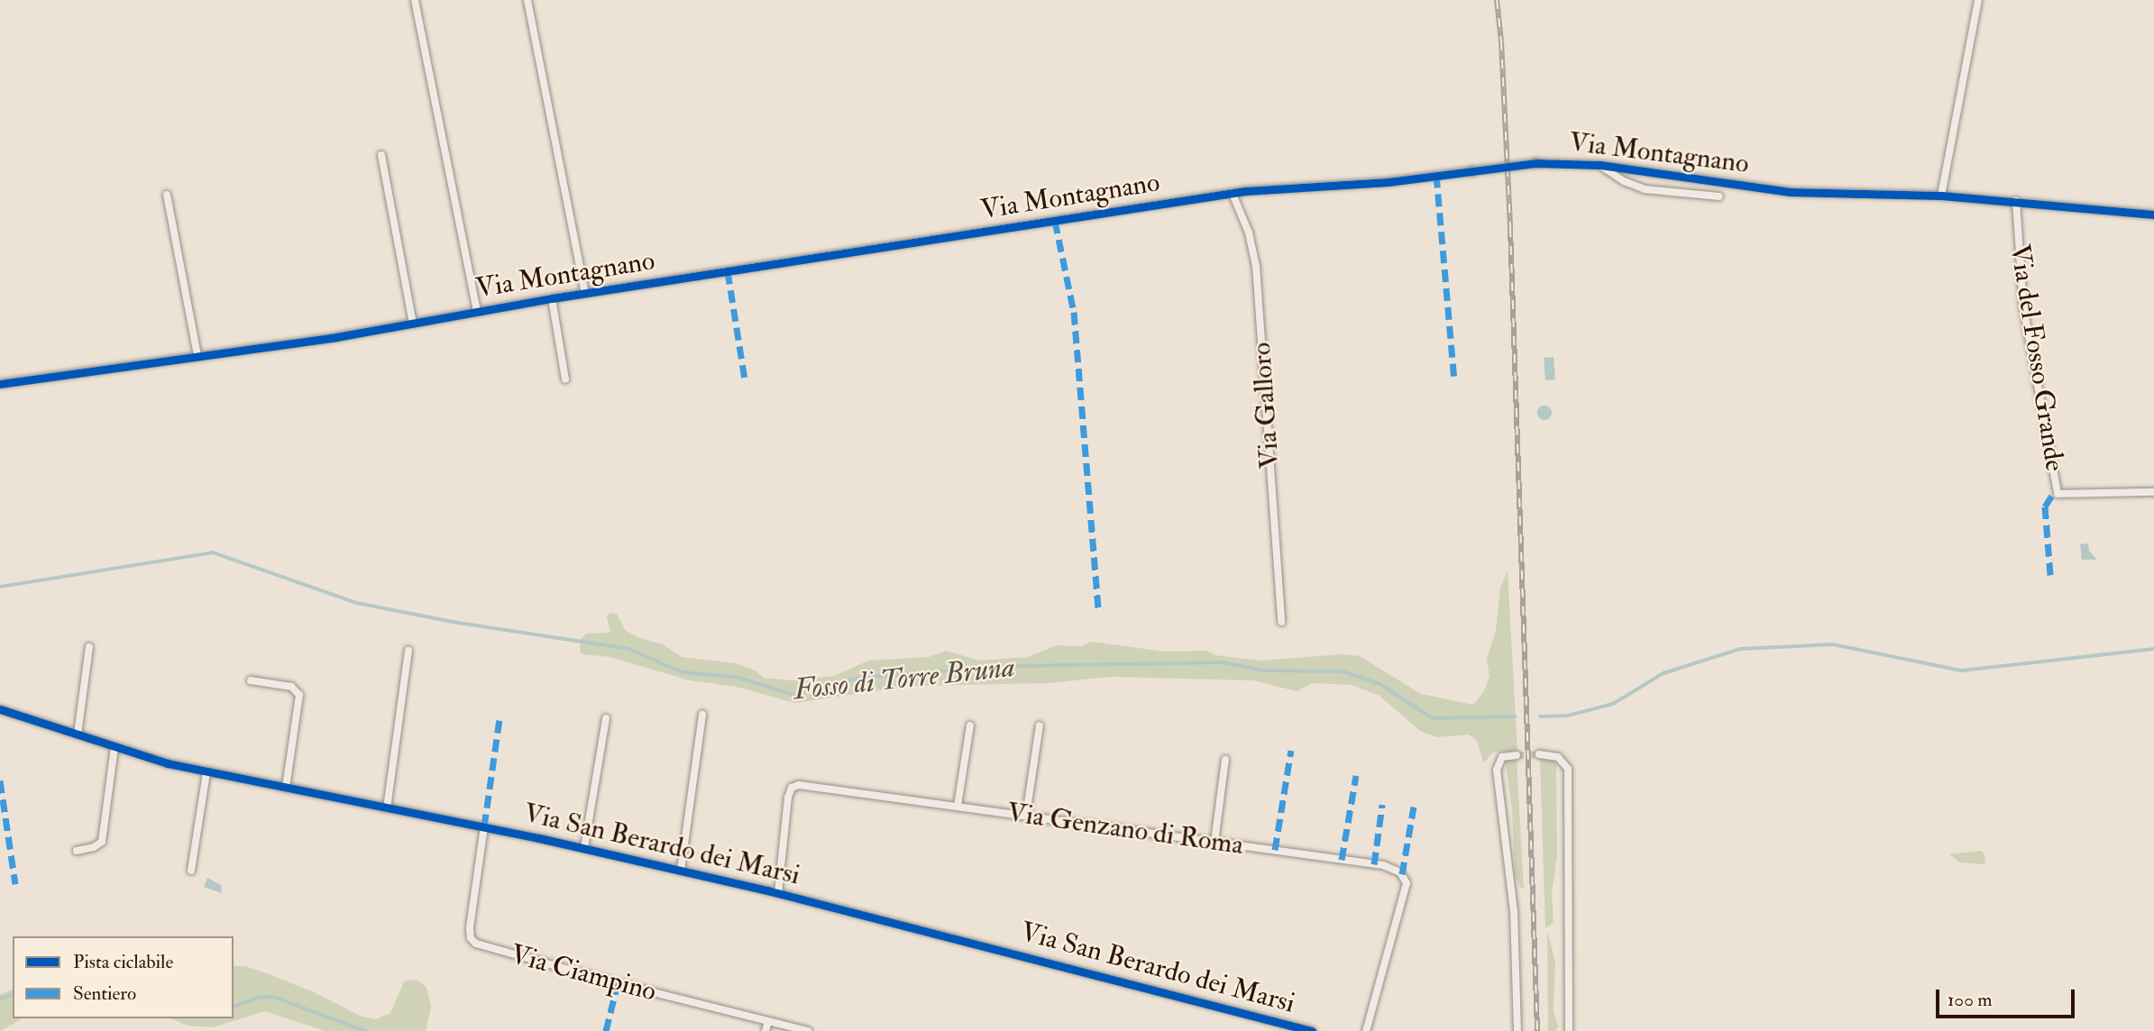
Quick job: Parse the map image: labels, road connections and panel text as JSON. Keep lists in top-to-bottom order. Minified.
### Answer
{"streets":{"street":["Via Montagnano","Via del Fosso Grande","Via Galloro","Via Genzano di Roma","Via San Berardo dei Marsi","Via Ciampino"]},"crossings":[["Via Montagnano","Via del Fosso Grande"],["Via Montagnano","Via Galloro"],["Via Genzano di Roma","Via San Berardo dei Marsi"],["Via San Berardo dei Marsi","Via Ciampino"]],"water":["Fosso di Torre Bruna"],"legend":["Pista ciclabile","Sentiero"],"scale_bar":"100 m"}
